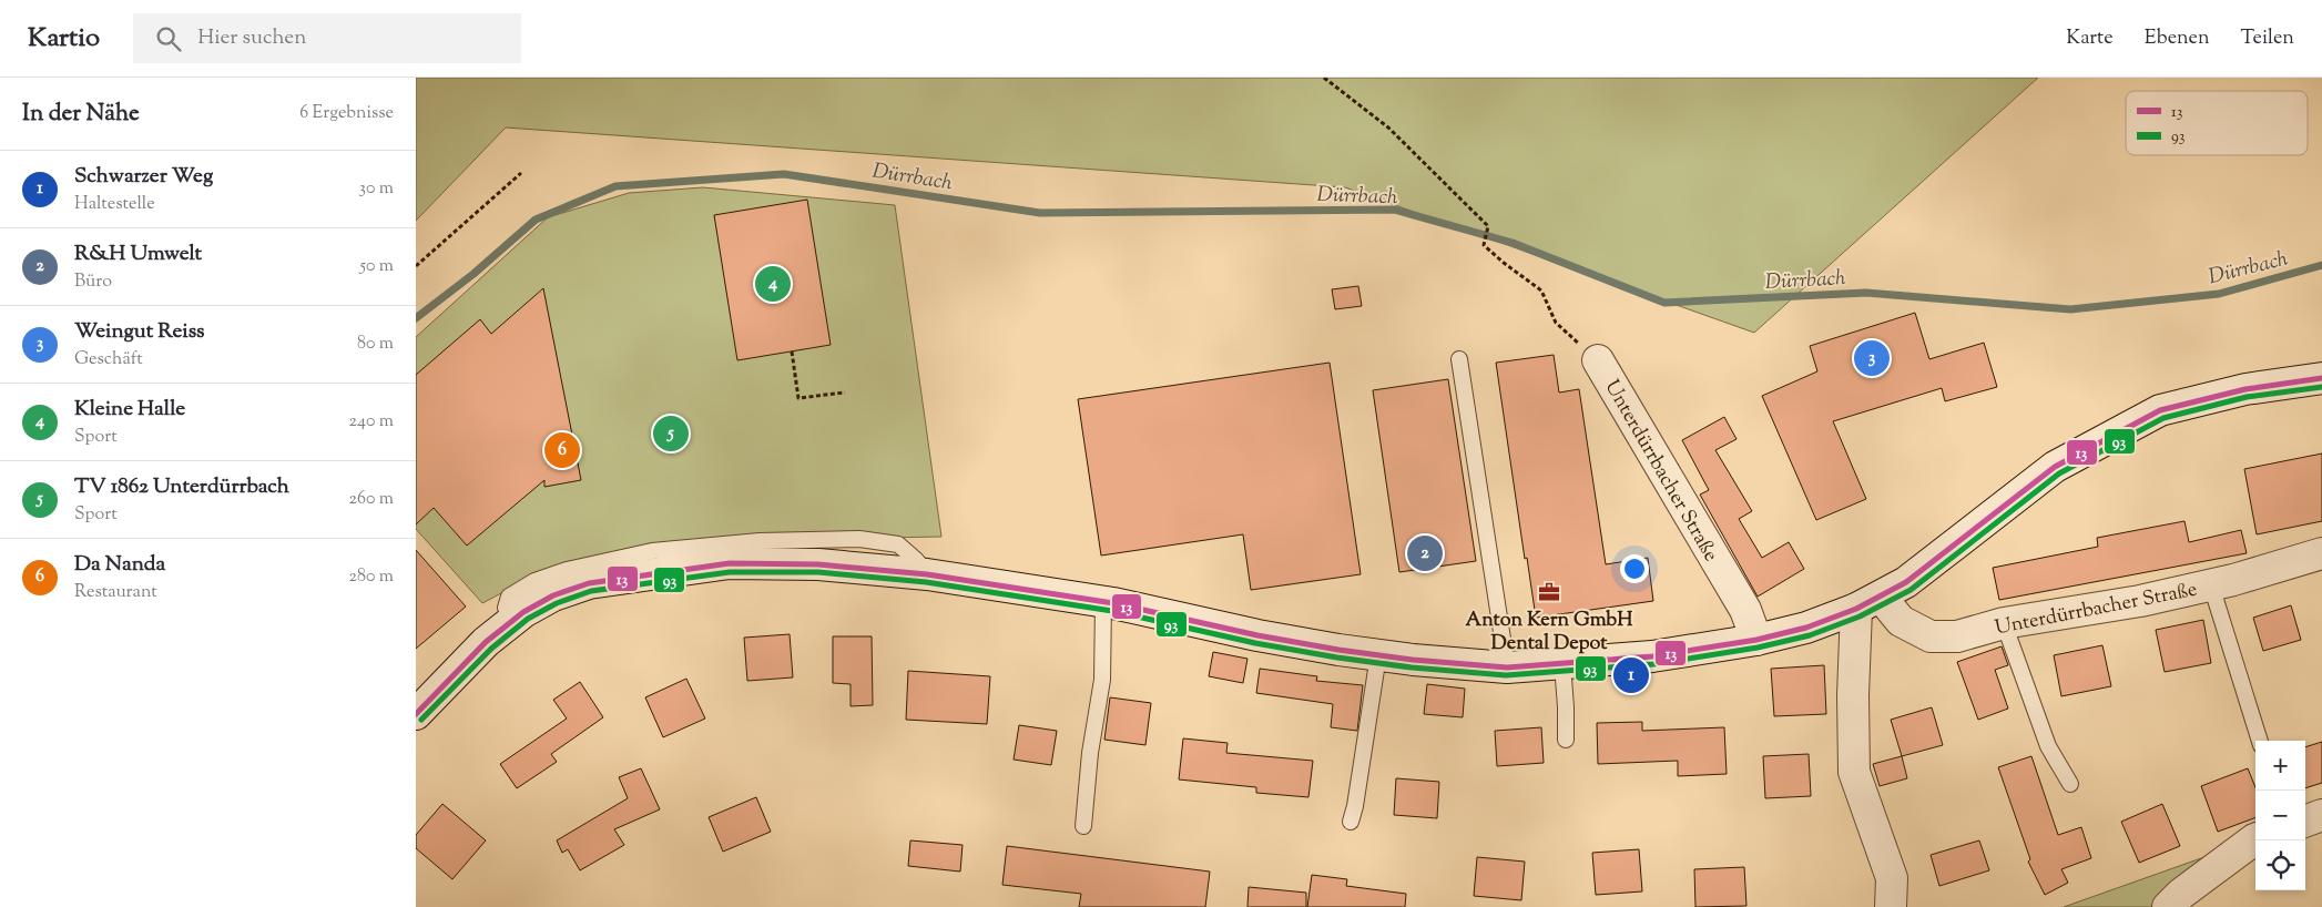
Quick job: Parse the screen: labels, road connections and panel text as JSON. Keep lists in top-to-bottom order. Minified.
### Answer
{"streets":{"street":["Unterdürrbacher Straße"]},"water":["Dürrbach"],"places":{"office":["Anton Kern GmbH Dental Depot"]},"lines":["transit line 13","transit line 93"],"legend":["13","93"],"page":{"header":"Kartio","search":"Hier suchen","nav":["Karte","Ebenen","Teilen"],"heading":["In der Nähe","6 Ergebnisse"],"list":[{"mark":"1","name":"Schwarzer Weg","note":"Haltestelle","value":"30 m"},{"mark":"2","name":"R&H Umwelt","note":"Büro","value":"50 m"},{"mark":"3","name":"Weingut Reiss","note":"Geschäft","value":"80 m"},{"mark":"4","name":"Kleine Halle","note":"Sport","value":"240 m"},{"mark":"5","name":"TV 1862 Unterdürrbach","note":"Sport","value":"260 m"},{"mark":"6","name":"Da Nanda","note":"Restaurant","value":"280 m"}],"pins":["4","3","5","6","2","1"],"map_buttons":["+","−"]}}
